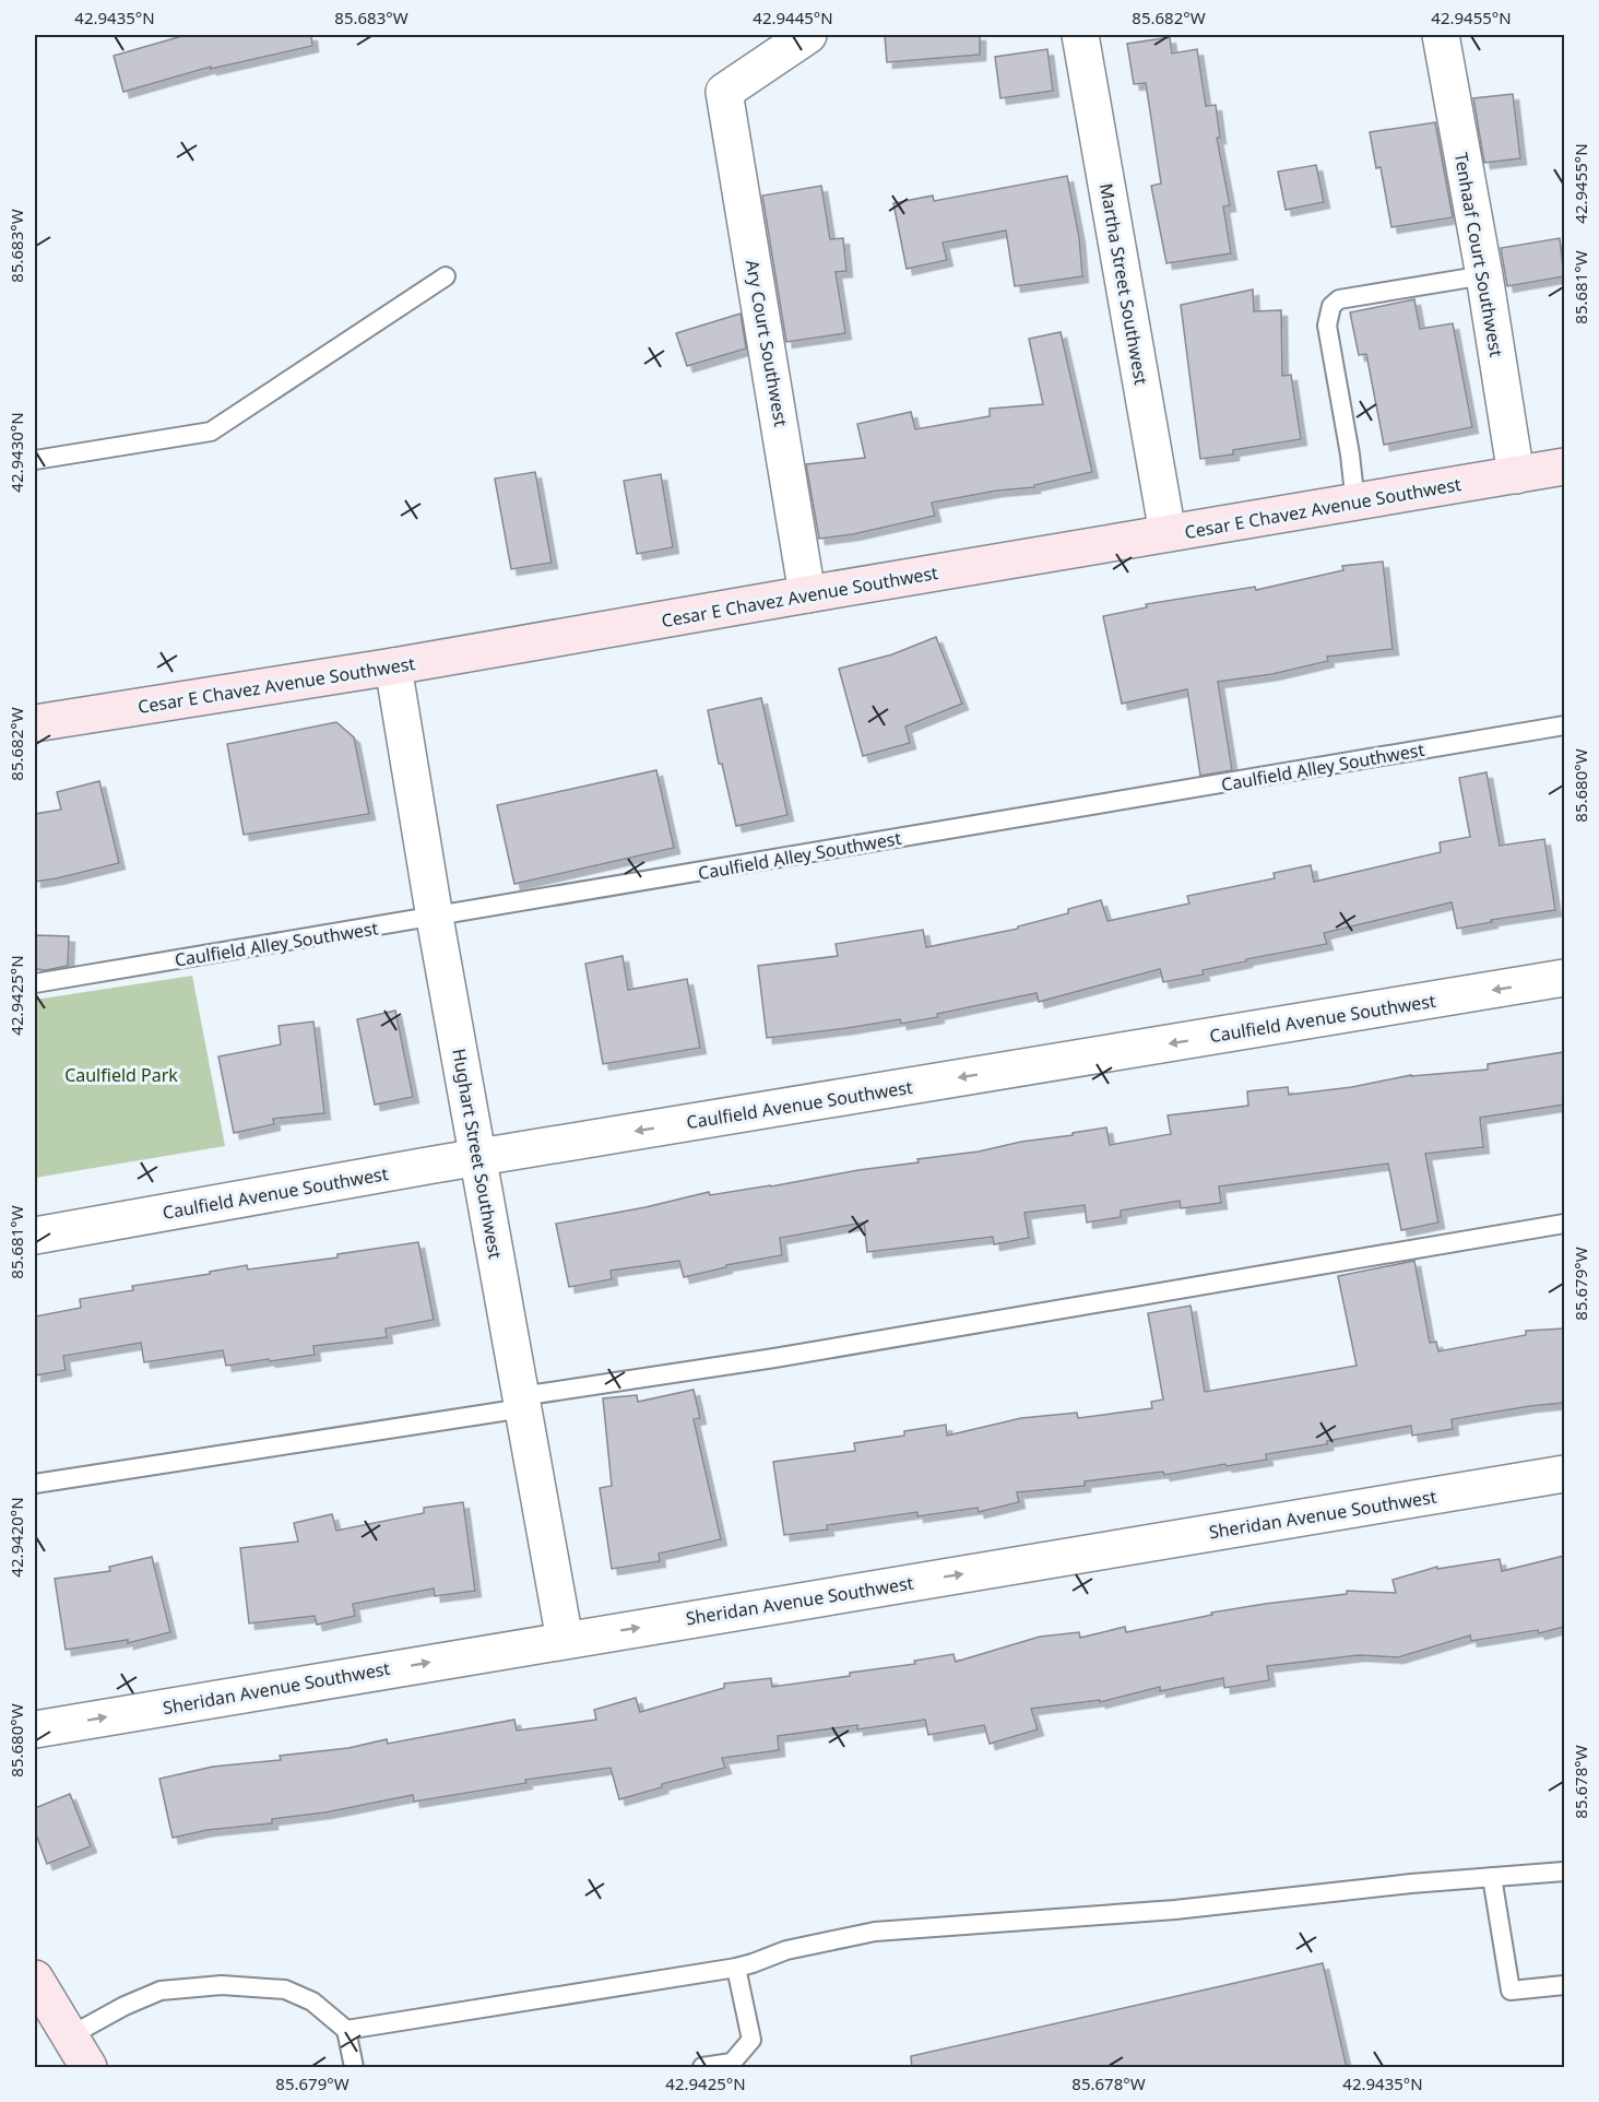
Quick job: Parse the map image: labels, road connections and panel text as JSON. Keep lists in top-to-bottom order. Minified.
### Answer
{"streets":{"main road":["Cesar E Chavez Avenue Southwest"],"street":["Tenhaaf Court Southwest","Martha Street Southwest","Ary Court Southwest","Caulfield Avenue Southwest","Hughart Street Southwest","Sheridan Avenue Southwest"],"lane":["Caulfield Alley Southwest"]},"crossings":[["Tenhaaf Court Southwest","Cesar E Chavez Avenue Southwest"],["Martha Street Southwest","Cesar E Chavez Avenue Southwest"],["Ary Court Southwest","Cesar E Chavez Avenue Southwest"],["Cesar E Chavez Avenue Southwest","Hughart Street Southwest"],["Caulfield Alley Southwest","Hughart Street Southwest"],["Caulfield Avenue Southwest","Hughart Street Southwest"],["Hughart Street Southwest","Sheridan Avenue Southwest"]],"one_way":["Caulfield Avenue Southwest","Sheridan Avenue Southwest"],"parks":["Caulfield Park"],"coordinates":["42.9435°N","85.683°W","42.9445°N","85.682°W","42.9455°N","85.681°W","42.9430°N","85.680°W","42.9425°N","85.679°W","42.9420°N","85.678°W"]}
